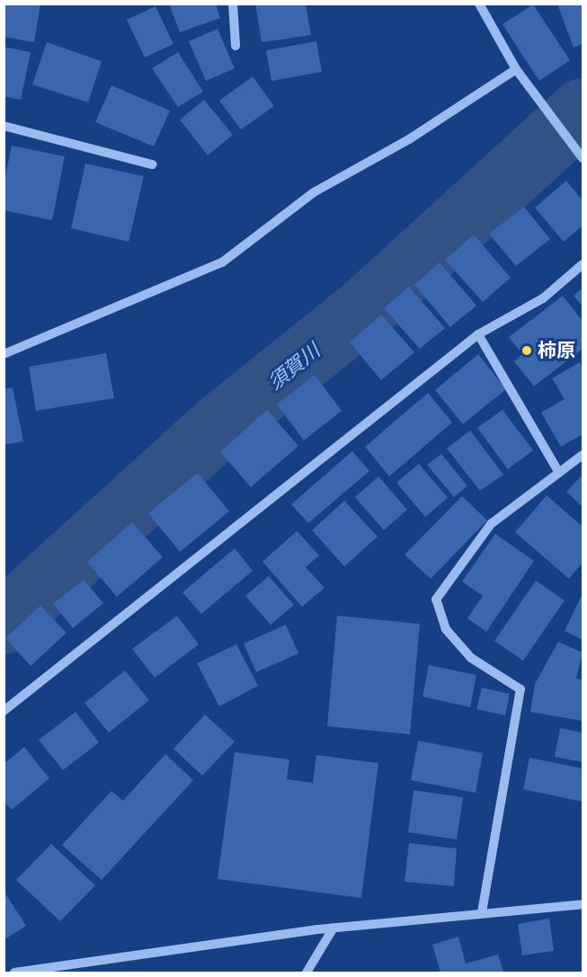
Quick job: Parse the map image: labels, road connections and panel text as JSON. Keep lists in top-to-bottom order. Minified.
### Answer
{"water":["須賀川"],"places":["柿原"]}
